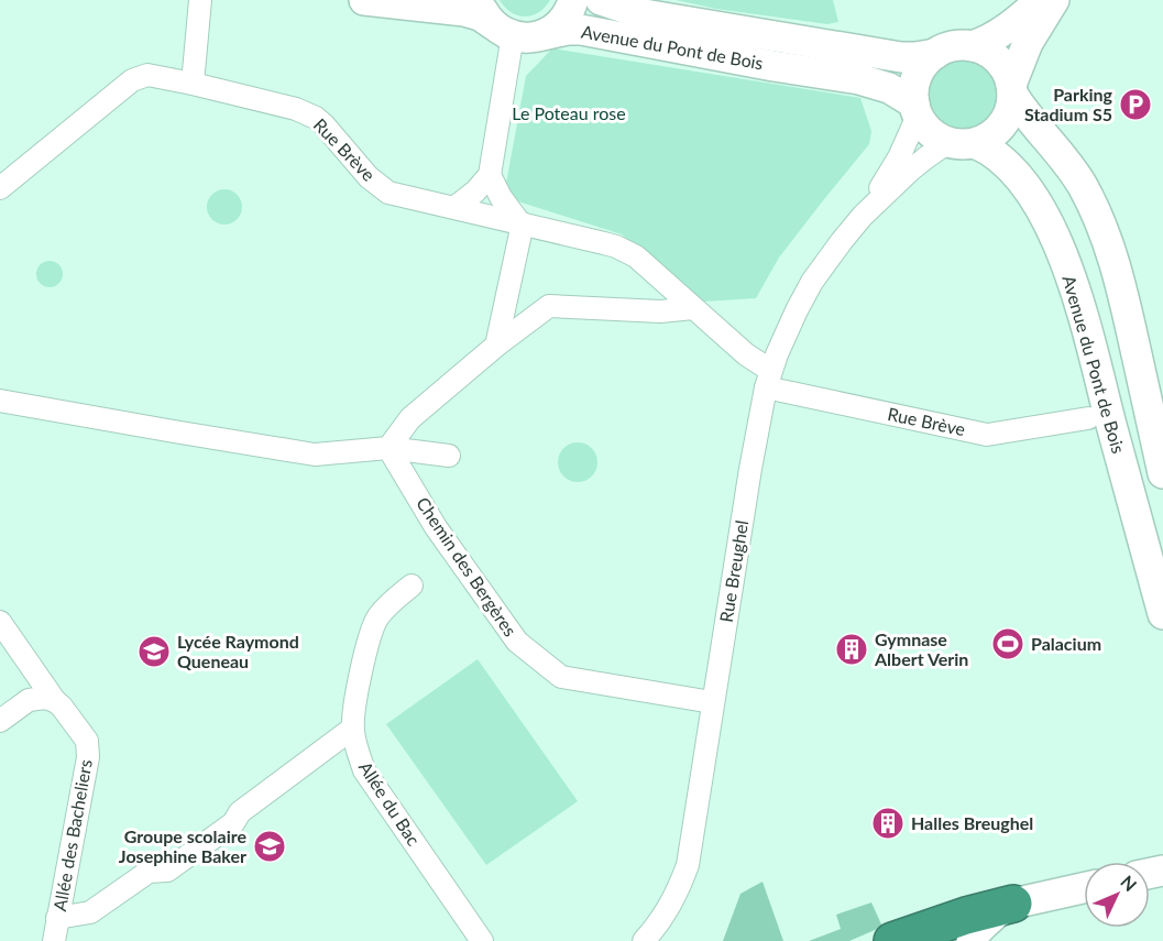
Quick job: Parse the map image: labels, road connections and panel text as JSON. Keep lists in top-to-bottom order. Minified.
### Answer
{"streets":{"main road":["Avenue du Pont de Bois"],"street":["Rue Brève","Chemin des Bergères","Rue Breughel","Allée du Bac","Allée des Bacheliers"]},"crossings":[["Avenue du Pont de Bois","Rue Breughel"],["Rue Brève","Rue Breughel"],["Chemin des Bergères","Rue Breughel"]],"parks":["Le Poteau rose"],"places":{"parking":["Parking Stadium S5"],"sports":["Palacium"],"building":["Gymnase Albert Verin","Halles Breughel"],"school or university":["Lycée Raymond Queneau","Groupe scolaire Josephine Baker"]},"north":"top right"}
